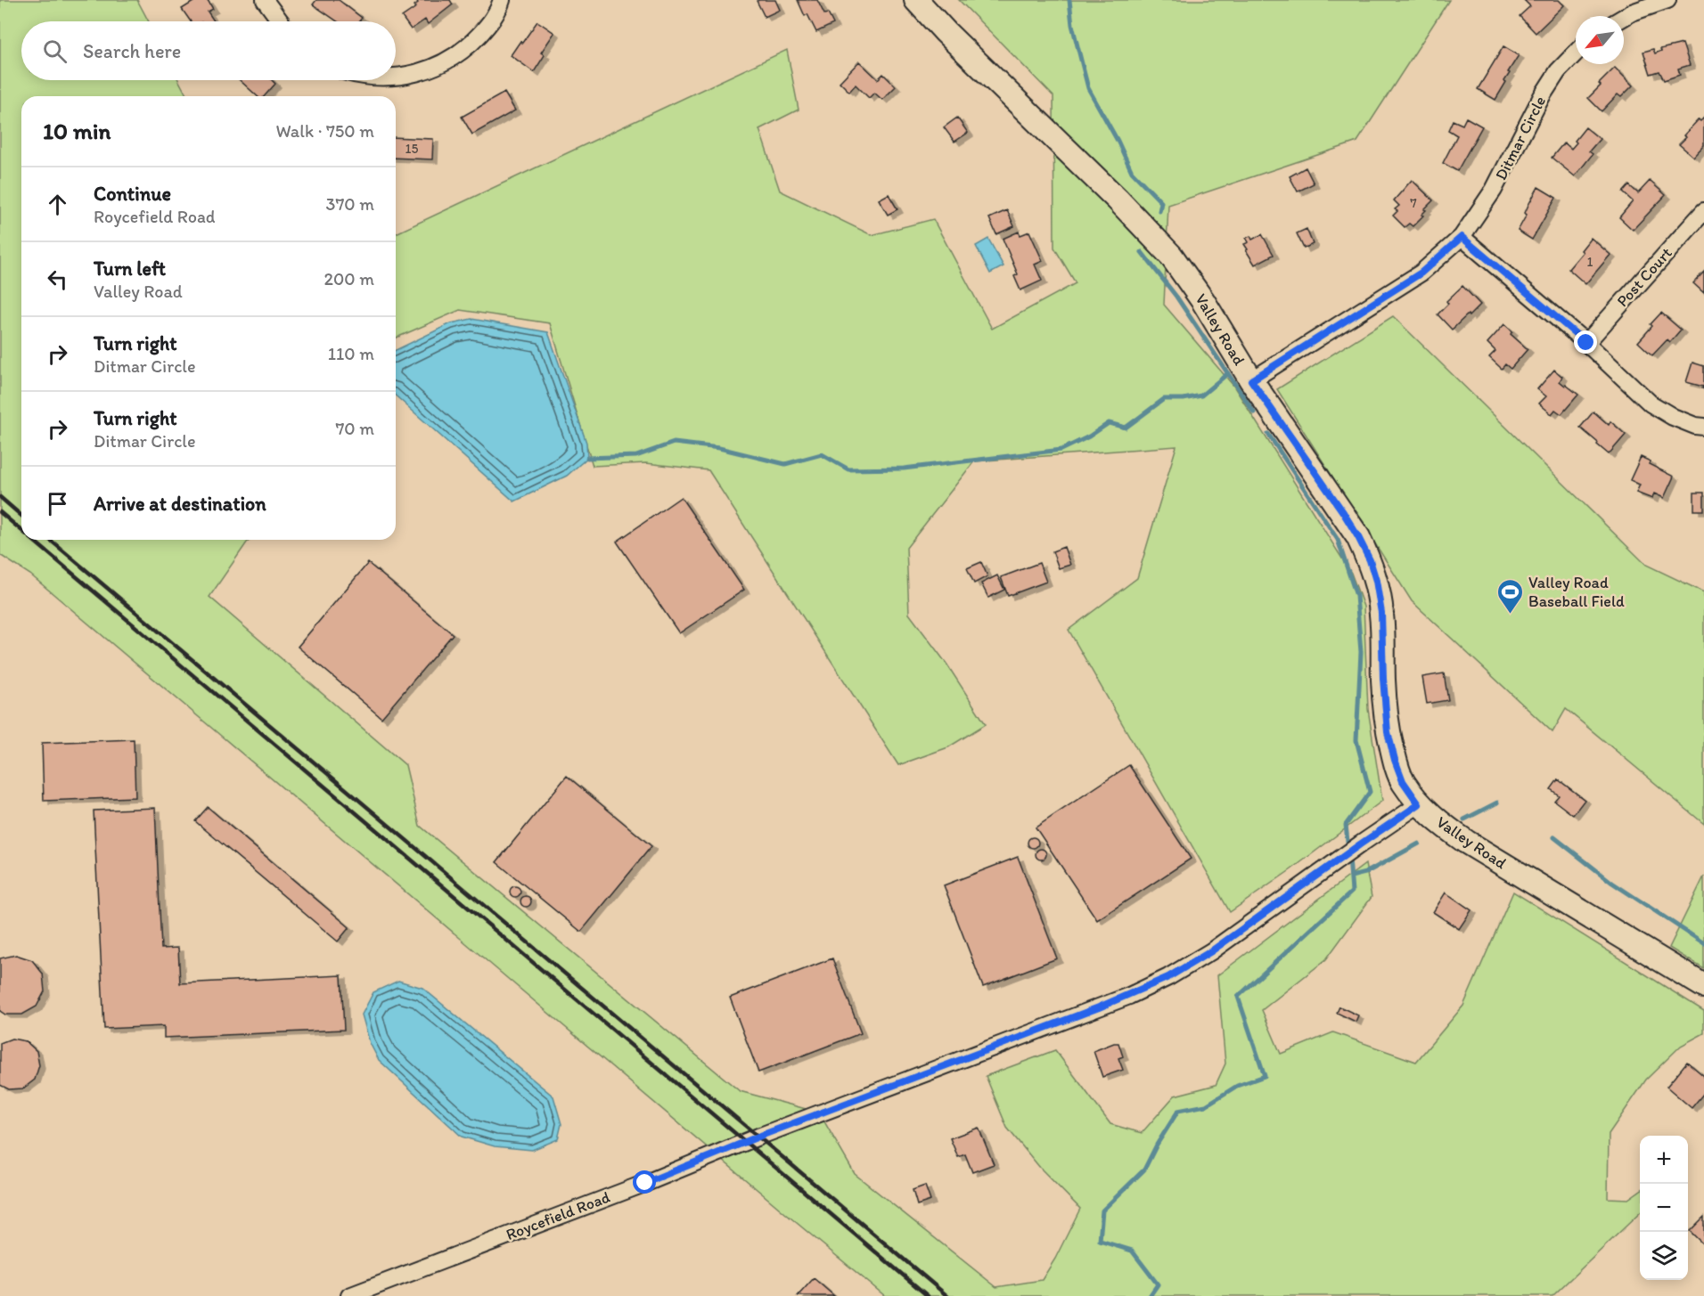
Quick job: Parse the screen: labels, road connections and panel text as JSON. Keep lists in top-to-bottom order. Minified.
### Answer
{"streets":{"street":["Ditmar Circle","Post Court","Valley Road","Roycefield Road"]},"crossings":[["Ditmar Circle","Valley Road"],["Valley Road","Roycefield Road"]],"places":{"sports":["Valley Road Baseball Field"]},"house_numbers":["15","7","1"],"north":"bottom left","page":{"search":"Search here","heading":["10 min","Walk · 750 m"],"list":[["Continue","Roycefield Road","370 m"],["Turn left","Valley Road","200 m"],["Turn right","Ditmar Circle","110 m"],["Turn right","Ditmar Circle","70 m"],"Arrive at destination"],"map_buttons":["+","−"]}}
